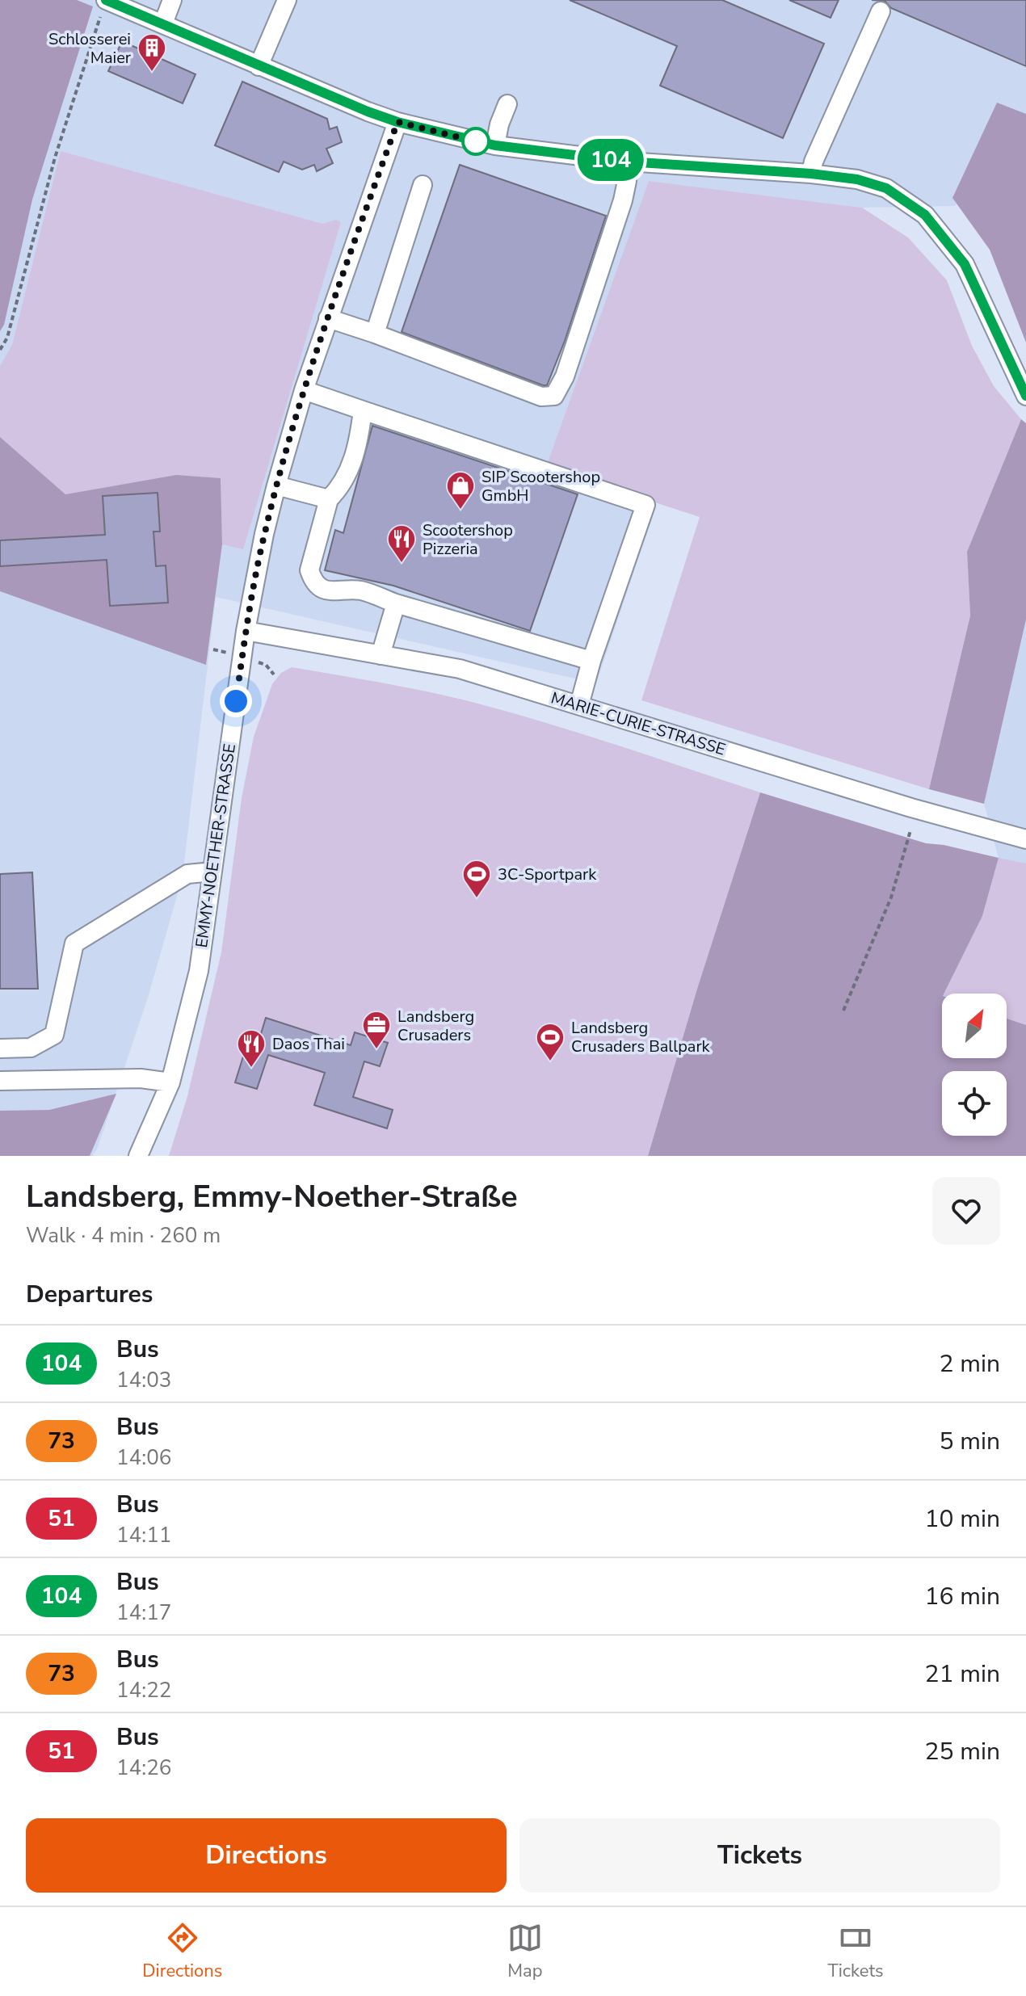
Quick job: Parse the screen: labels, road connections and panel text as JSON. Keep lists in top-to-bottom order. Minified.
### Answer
{"streets":{"street":["MARIE-CURIE-STRASSE","EMMY-NOETHER-STRASSE"]},"crossings":[["MARIE-CURIE-STRASSE","EMMY-NOETHER-STRASSE"]],"places":{"building":["Schlosserei Maier"],"shop":["SIP Scootershop GmbH"],"restaurant":["Scootershop Pizzeria","Daos Thai"],"sports":["3C-Sportpark","Landsberg Crusaders Ballpark"],"office":["Landsberg Crusaders"]},"lines":["bus line 104"],"north":"top right","page":{"on_map":"104","heading":[["Landsberg, Emmy-Noether-Straße","Walk · 4 min · 260 m"],"Departures"],"list":[{"mark":"104","name":"Bus","note":"14:03","value":"2 min"},{"mark":"73","name":"Bus","note":"14:06","value":"5 min"},{"mark":"51","name":"Bus","note":"14:11","value":"10 min"},{"mark":"104","name":"Bus","note":"14:17","value":"16 min"},{"mark":"73","name":"Bus","note":"14:22","value":"21 min"},{"mark":"51","name":"Bus","note":"14:26","value":"25 min"}],"buttons":["Directions","Tickets"],"tabs":["Directions","Map","Tickets"]}}
